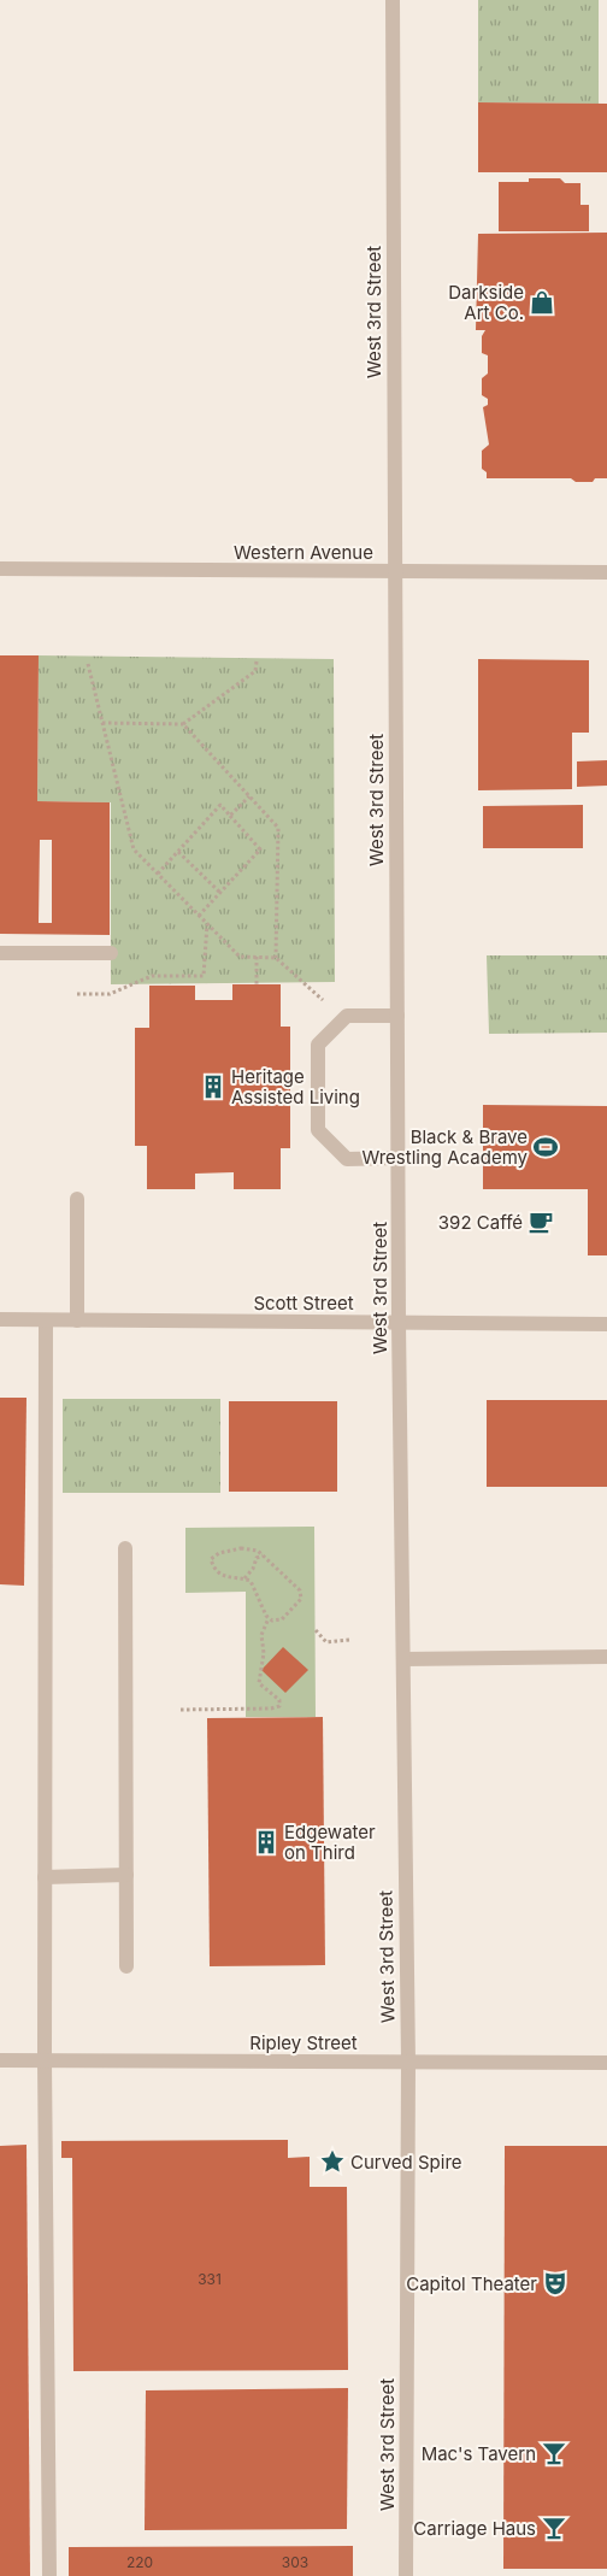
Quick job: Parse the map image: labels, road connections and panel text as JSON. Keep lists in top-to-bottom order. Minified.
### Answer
{"streets":{"street":["West 3rd Street","Western Avenue","Scott Street","Ripley Street"]},"crossings":[["West 3rd Street","Western Avenue"],["West 3rd Street","Scott Street"],["West 3rd Street","Ripley Street"]],"places":{"shop":["Darkside Art Co."],"building":["Heritage Assisted Living","Edgewater on Third"],"sports":["Black & Brave Wrestling Academy"],"cafe":["392 Caffé"],"place":["Curved Spire"],"theatre":["Capitol Theater"],"bar":["Mac's Tavern","Carriage Haus"]},"house_numbers":["331","220","303"]}
